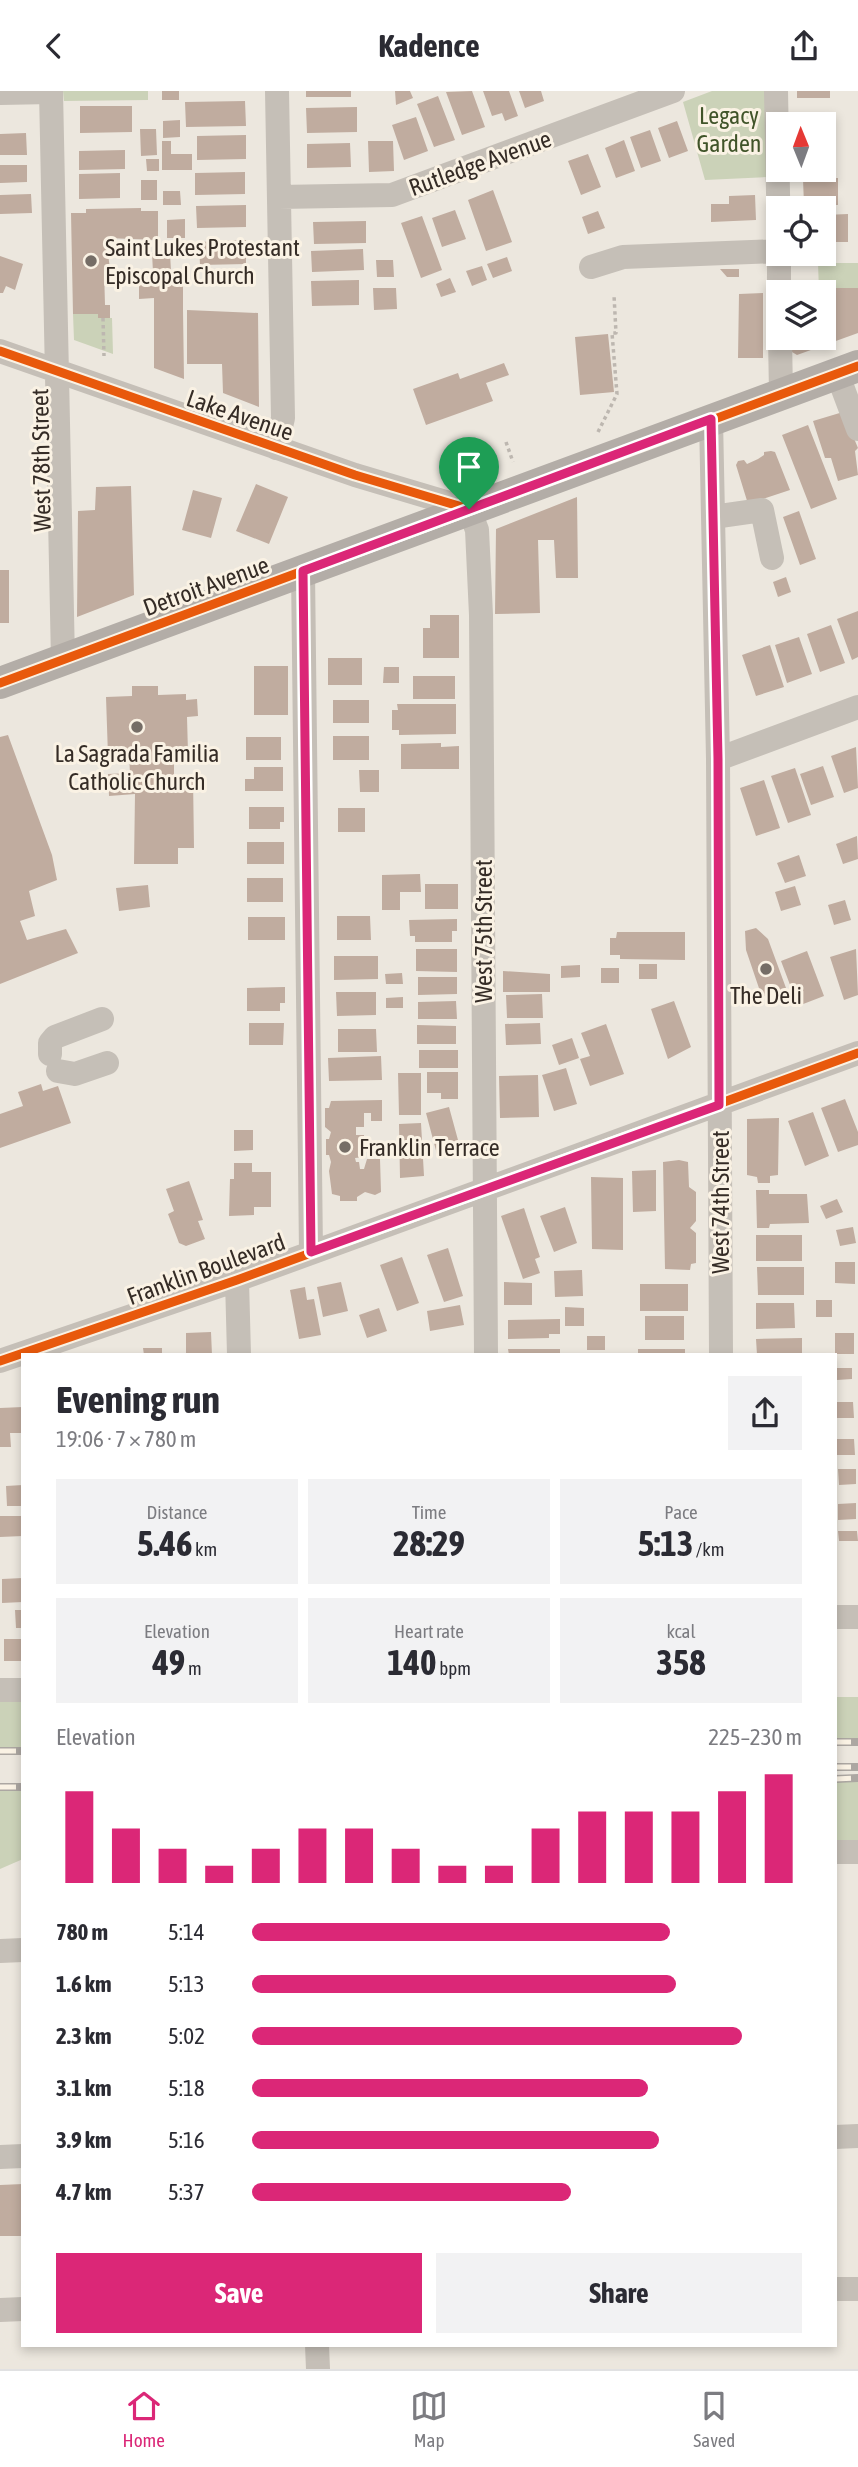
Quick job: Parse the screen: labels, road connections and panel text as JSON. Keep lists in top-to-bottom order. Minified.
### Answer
{"streets":{"main road":["Detroit Avenue"],"street":["Rutledge Avenue","Lake Avenue","West 78th Street","West 75th Street","West 74th Street","Franklin Boulevard"]},"crossings":[["Lake Avenue","West 78th Street"],["Lake Avenue","Detroit Avenue"],["Lake Avenue","West 75th Street"],["West 78th Street","Detroit Avenue"],["Detroit Avenue","West 75th Street"],["Detroit Avenue","West 74th Street"],["West 75th Street","Franklin Boulevard"],["West 74th Street","Franklin Boulevard"]],"parks":["Legacy Garden"],"places":["Saint Lukes Protestant Episcopal Church","La Sagrada Familia Catholic Church","The Deli","Franklin Terrace"],"north":"top","page":{"header":"Kadence","heading":["Evening run","19:06 · 7 × 780 m"],"stats":[["Distance","5.46 km"],["Time","28:29"],["Pace","5:13 /km"],["Elevation","49 m"],["Heart rate","140 bpm"],["kcal","358"]],"chart":["Elevation","225–230 m"],"list":[{"name":"780 m","note":"5:14"},{"name":"1.6 km","note":"5:13"},{"name":"2.3 km","note":"5:02"},{"name":"3.1 km","note":"5:18"},{"name":"3.9 km","note":"5:16"},{"name":"4.7 km","note":"5:37"}],"buttons":["Save","Share"],"tabs":["Home","Map","Saved"]}}
